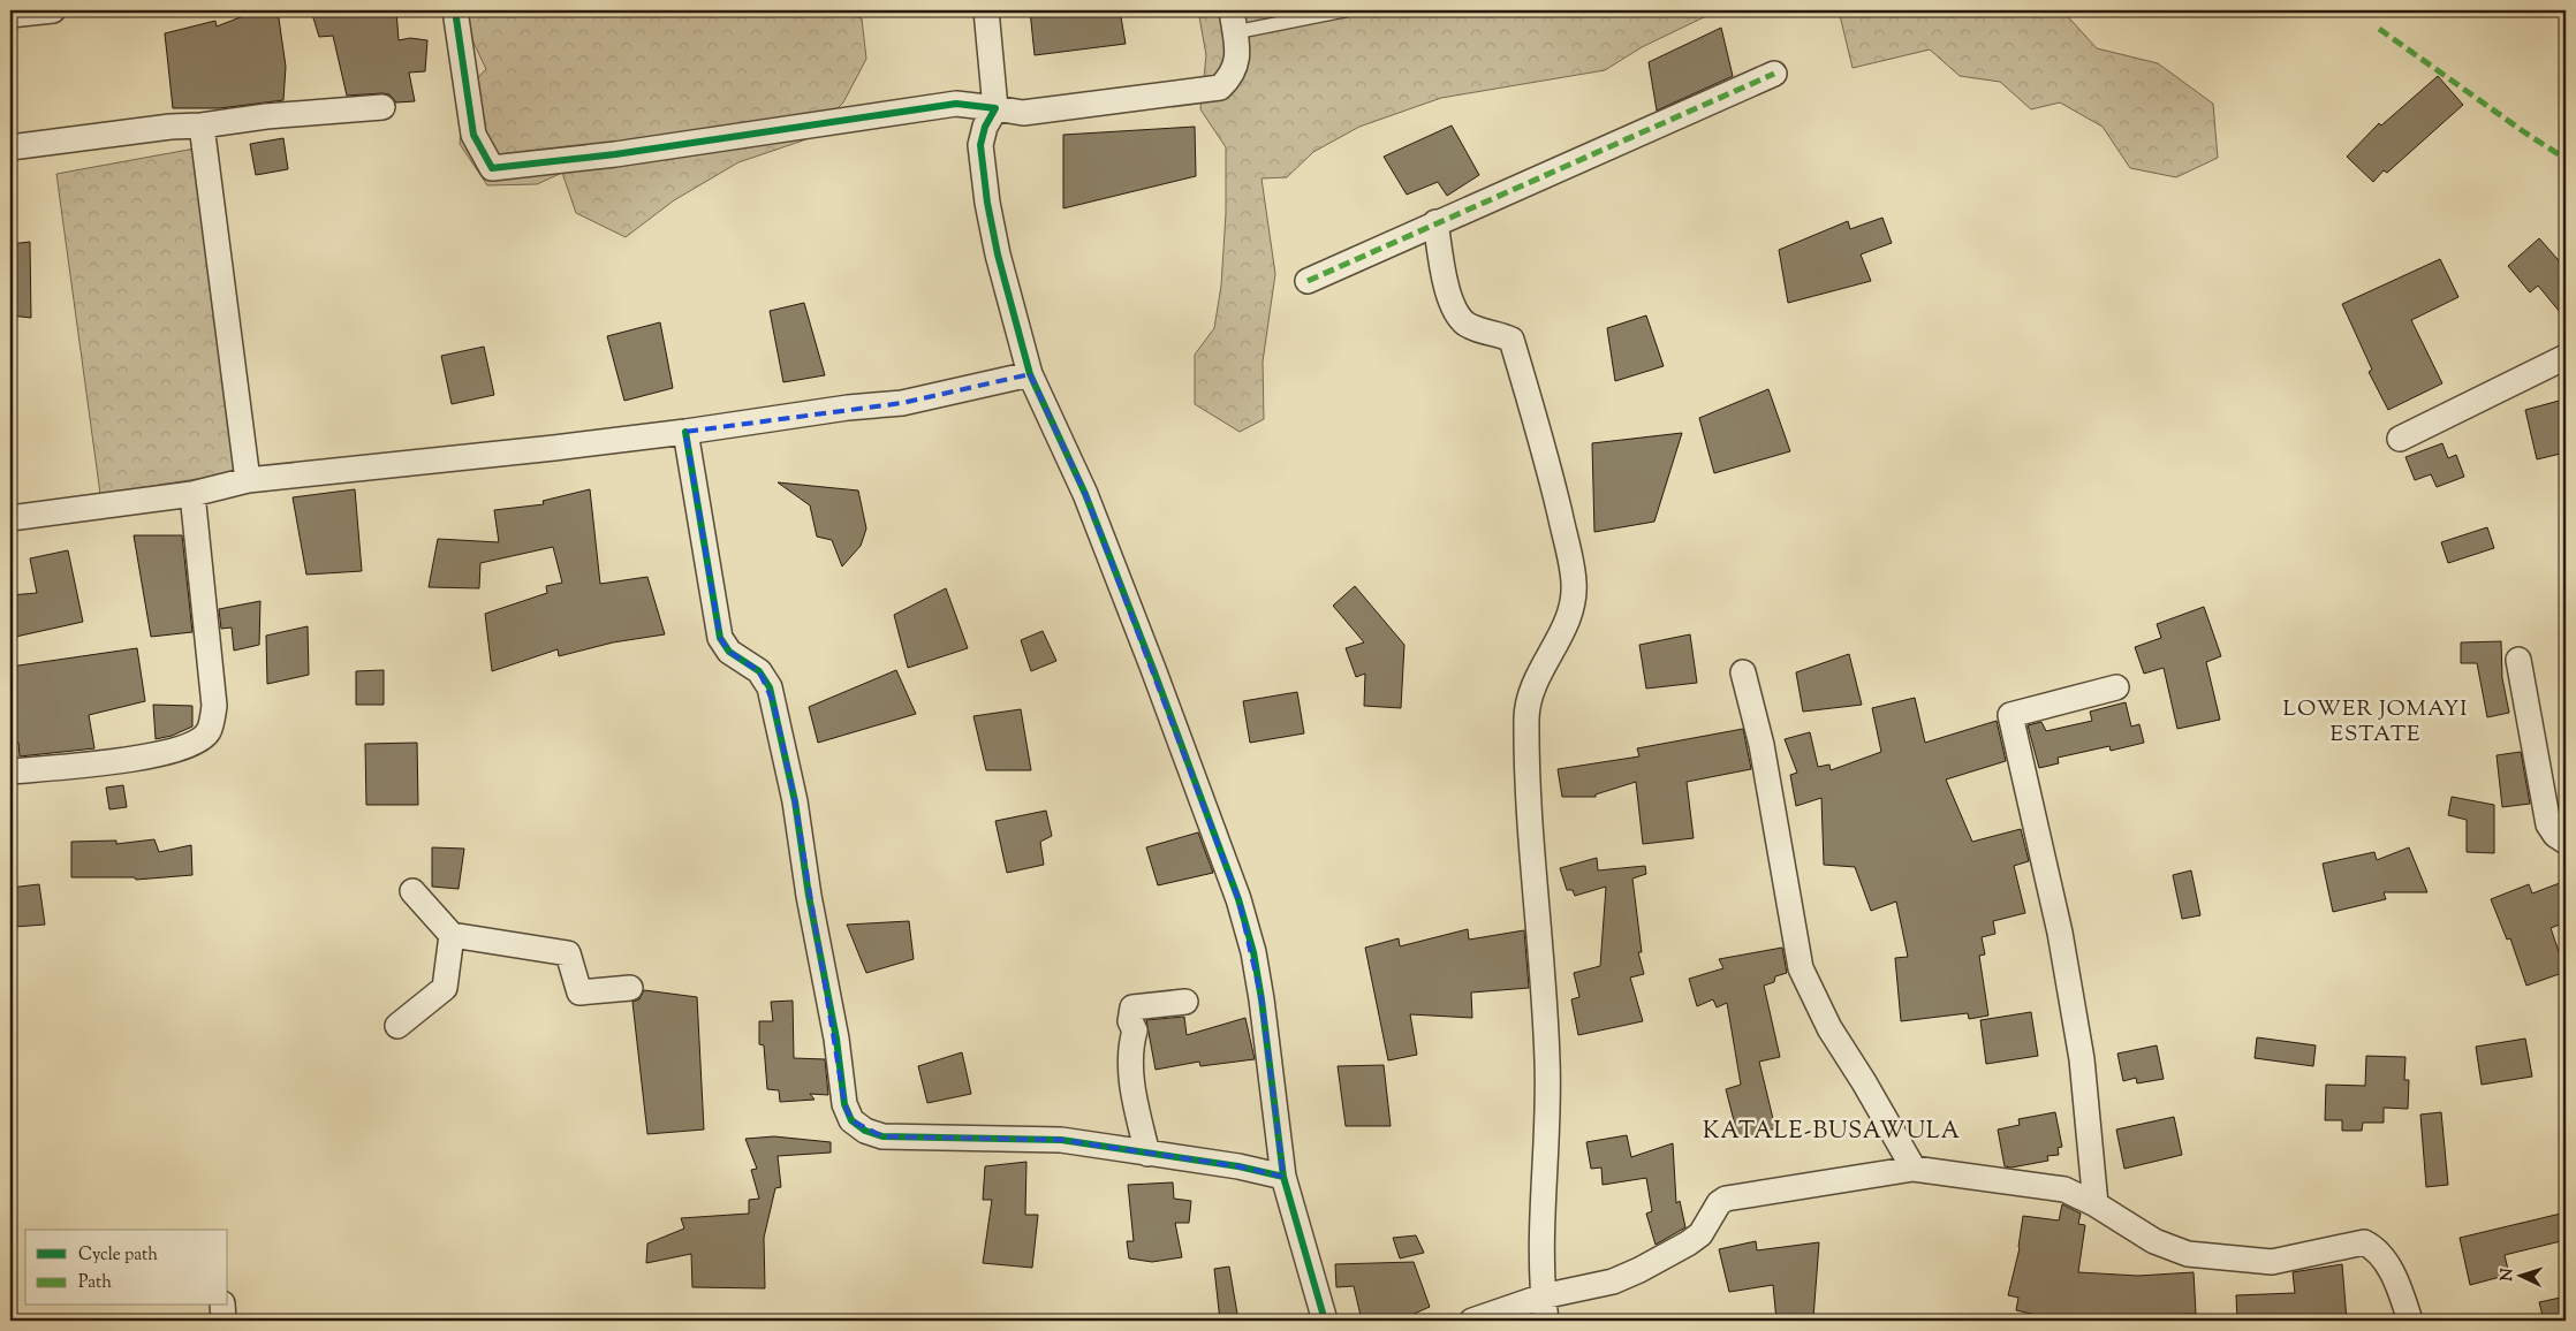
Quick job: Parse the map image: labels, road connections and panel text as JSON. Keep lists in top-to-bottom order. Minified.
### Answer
{"districts":["LOWER JOMAYI ESTATE","KATALE-BUSAWULA"],"legend":["Cycle path","Path"],"north":"left"}
